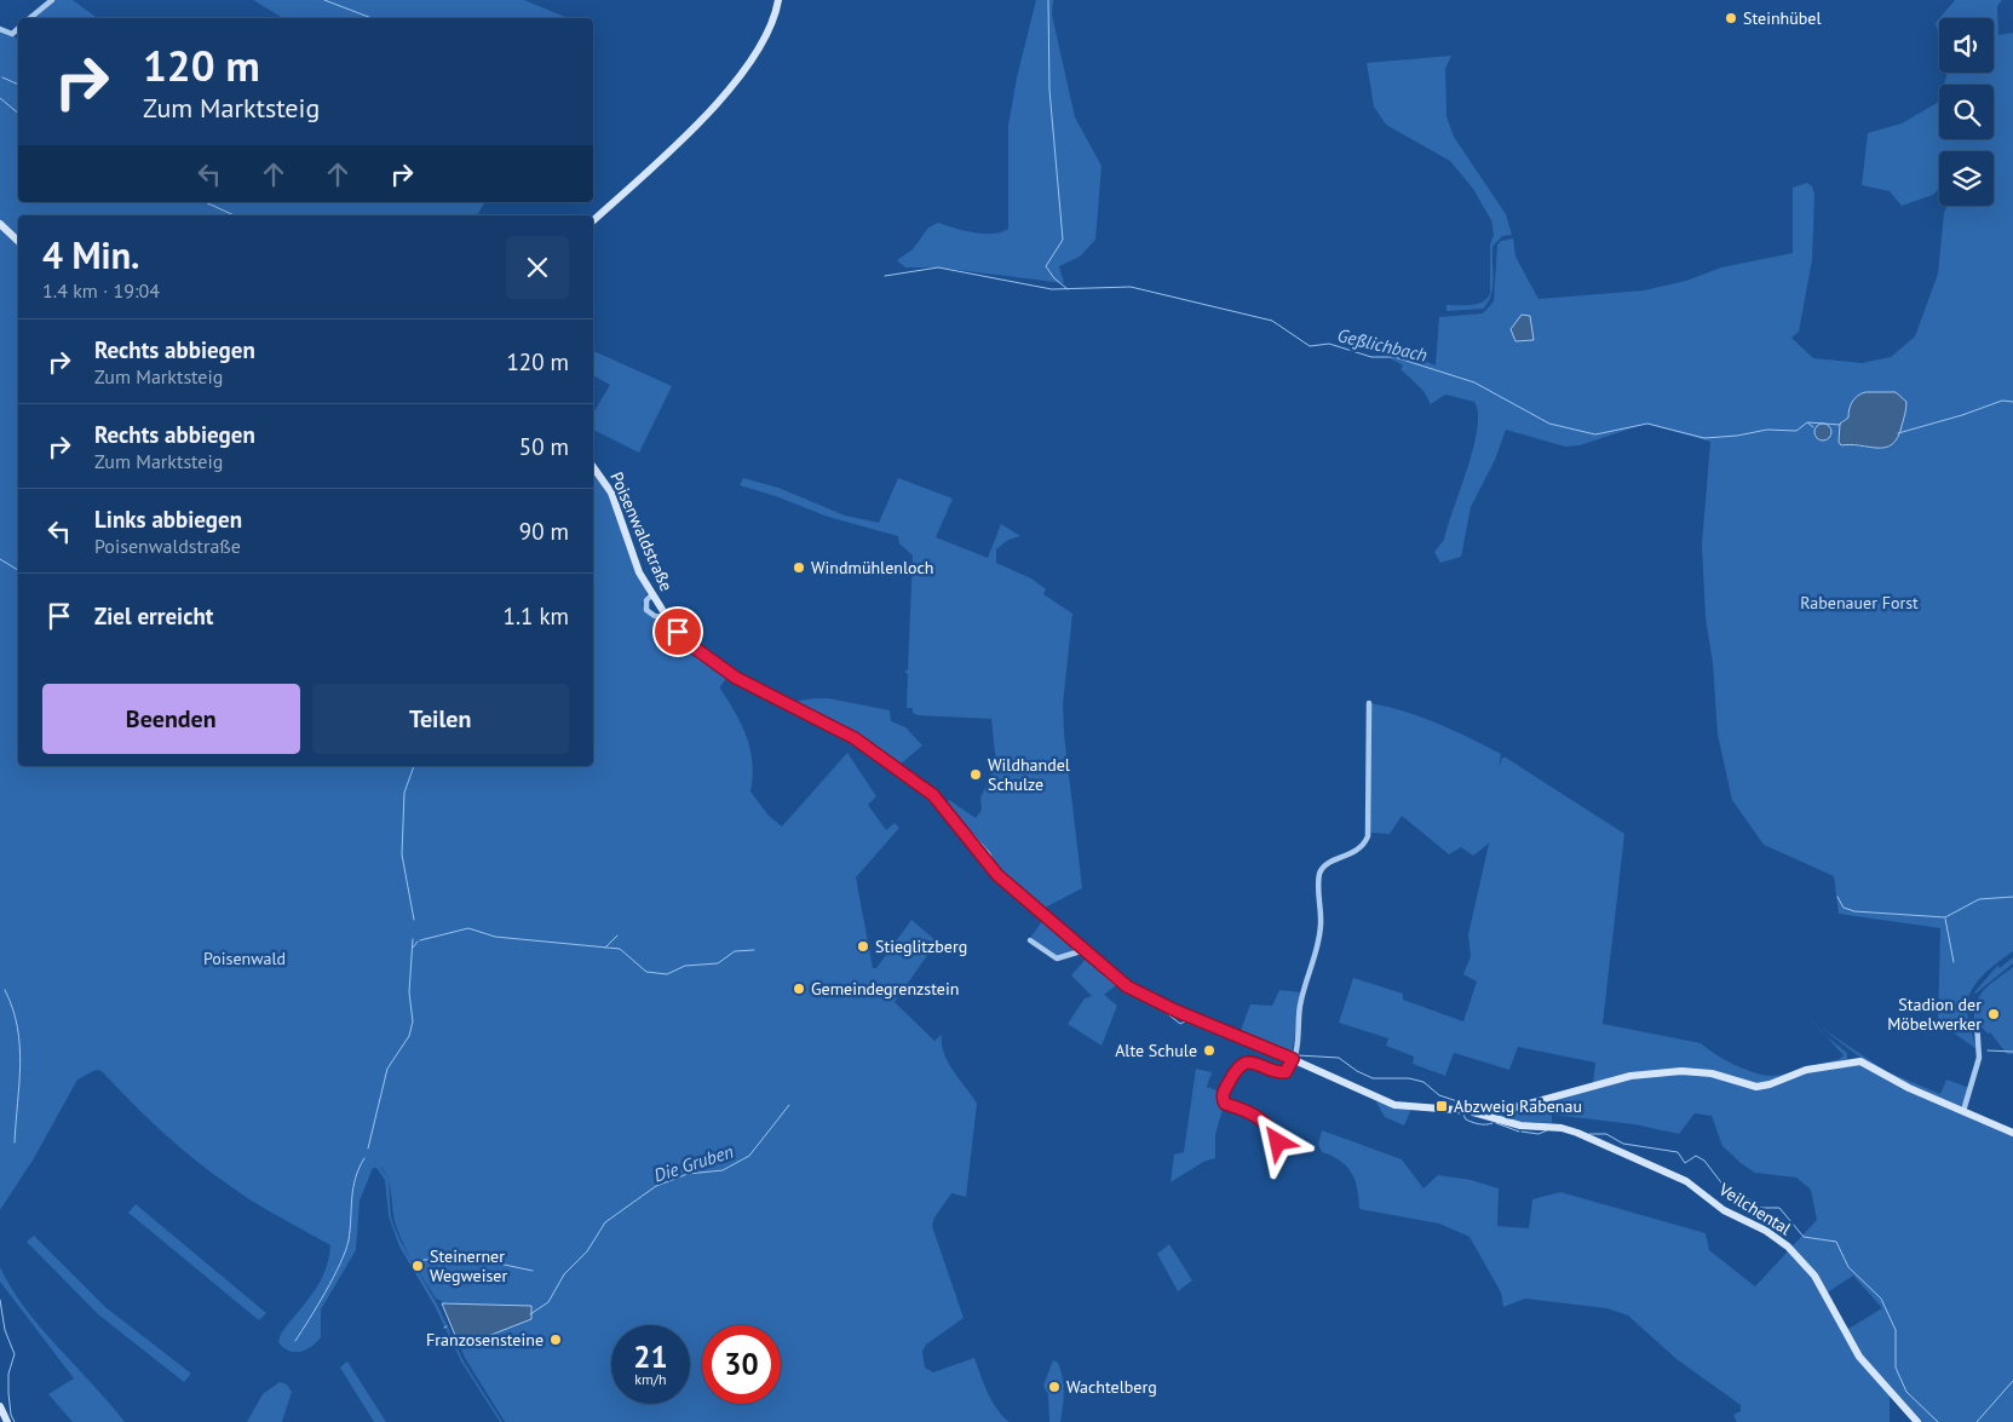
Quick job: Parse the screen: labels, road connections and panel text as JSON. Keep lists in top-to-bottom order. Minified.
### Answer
{"streets":{"street":["Poisenwaldstraße","Veilchental"]},"crossings":[["Poisenwaldstraße","Veilchental"]],"water":["Geßlichbach","Die Gruben"],"parks":["Rabenauer Forst","Poisenwald"],"places":{"other":["Steinhübel","Windmühlenloch","Wildhandel Schulze","Stieglitzberg","Gemeindegrenzstein","Stadion der Möbelwerker","Alte Schule","Steinerner Wegweiser","Franzosensteine","Wachtelberg"],"transit":["Abzweig Rabenau"]},"page":{"turn":["120 m","Zum Marktsteig"],"heading":["4 Min.","1.4 km · 19:04"],"list":[{"name":"Rechts abbiegen","note":"Zum Marktsteig","value":"120 m"},{"name":"Rechts abbiegen","note":"Zum Marktsteig","value":"50 m"},{"name":"Links abbiegen","note":"Poisenwaldstraße","value":"90 m"},{"name":"Ziel erreicht","value":"1.1 km"}],"buttons":["Beenden","Teilen"],"speed":"21 km/h","limit":"30"}}
